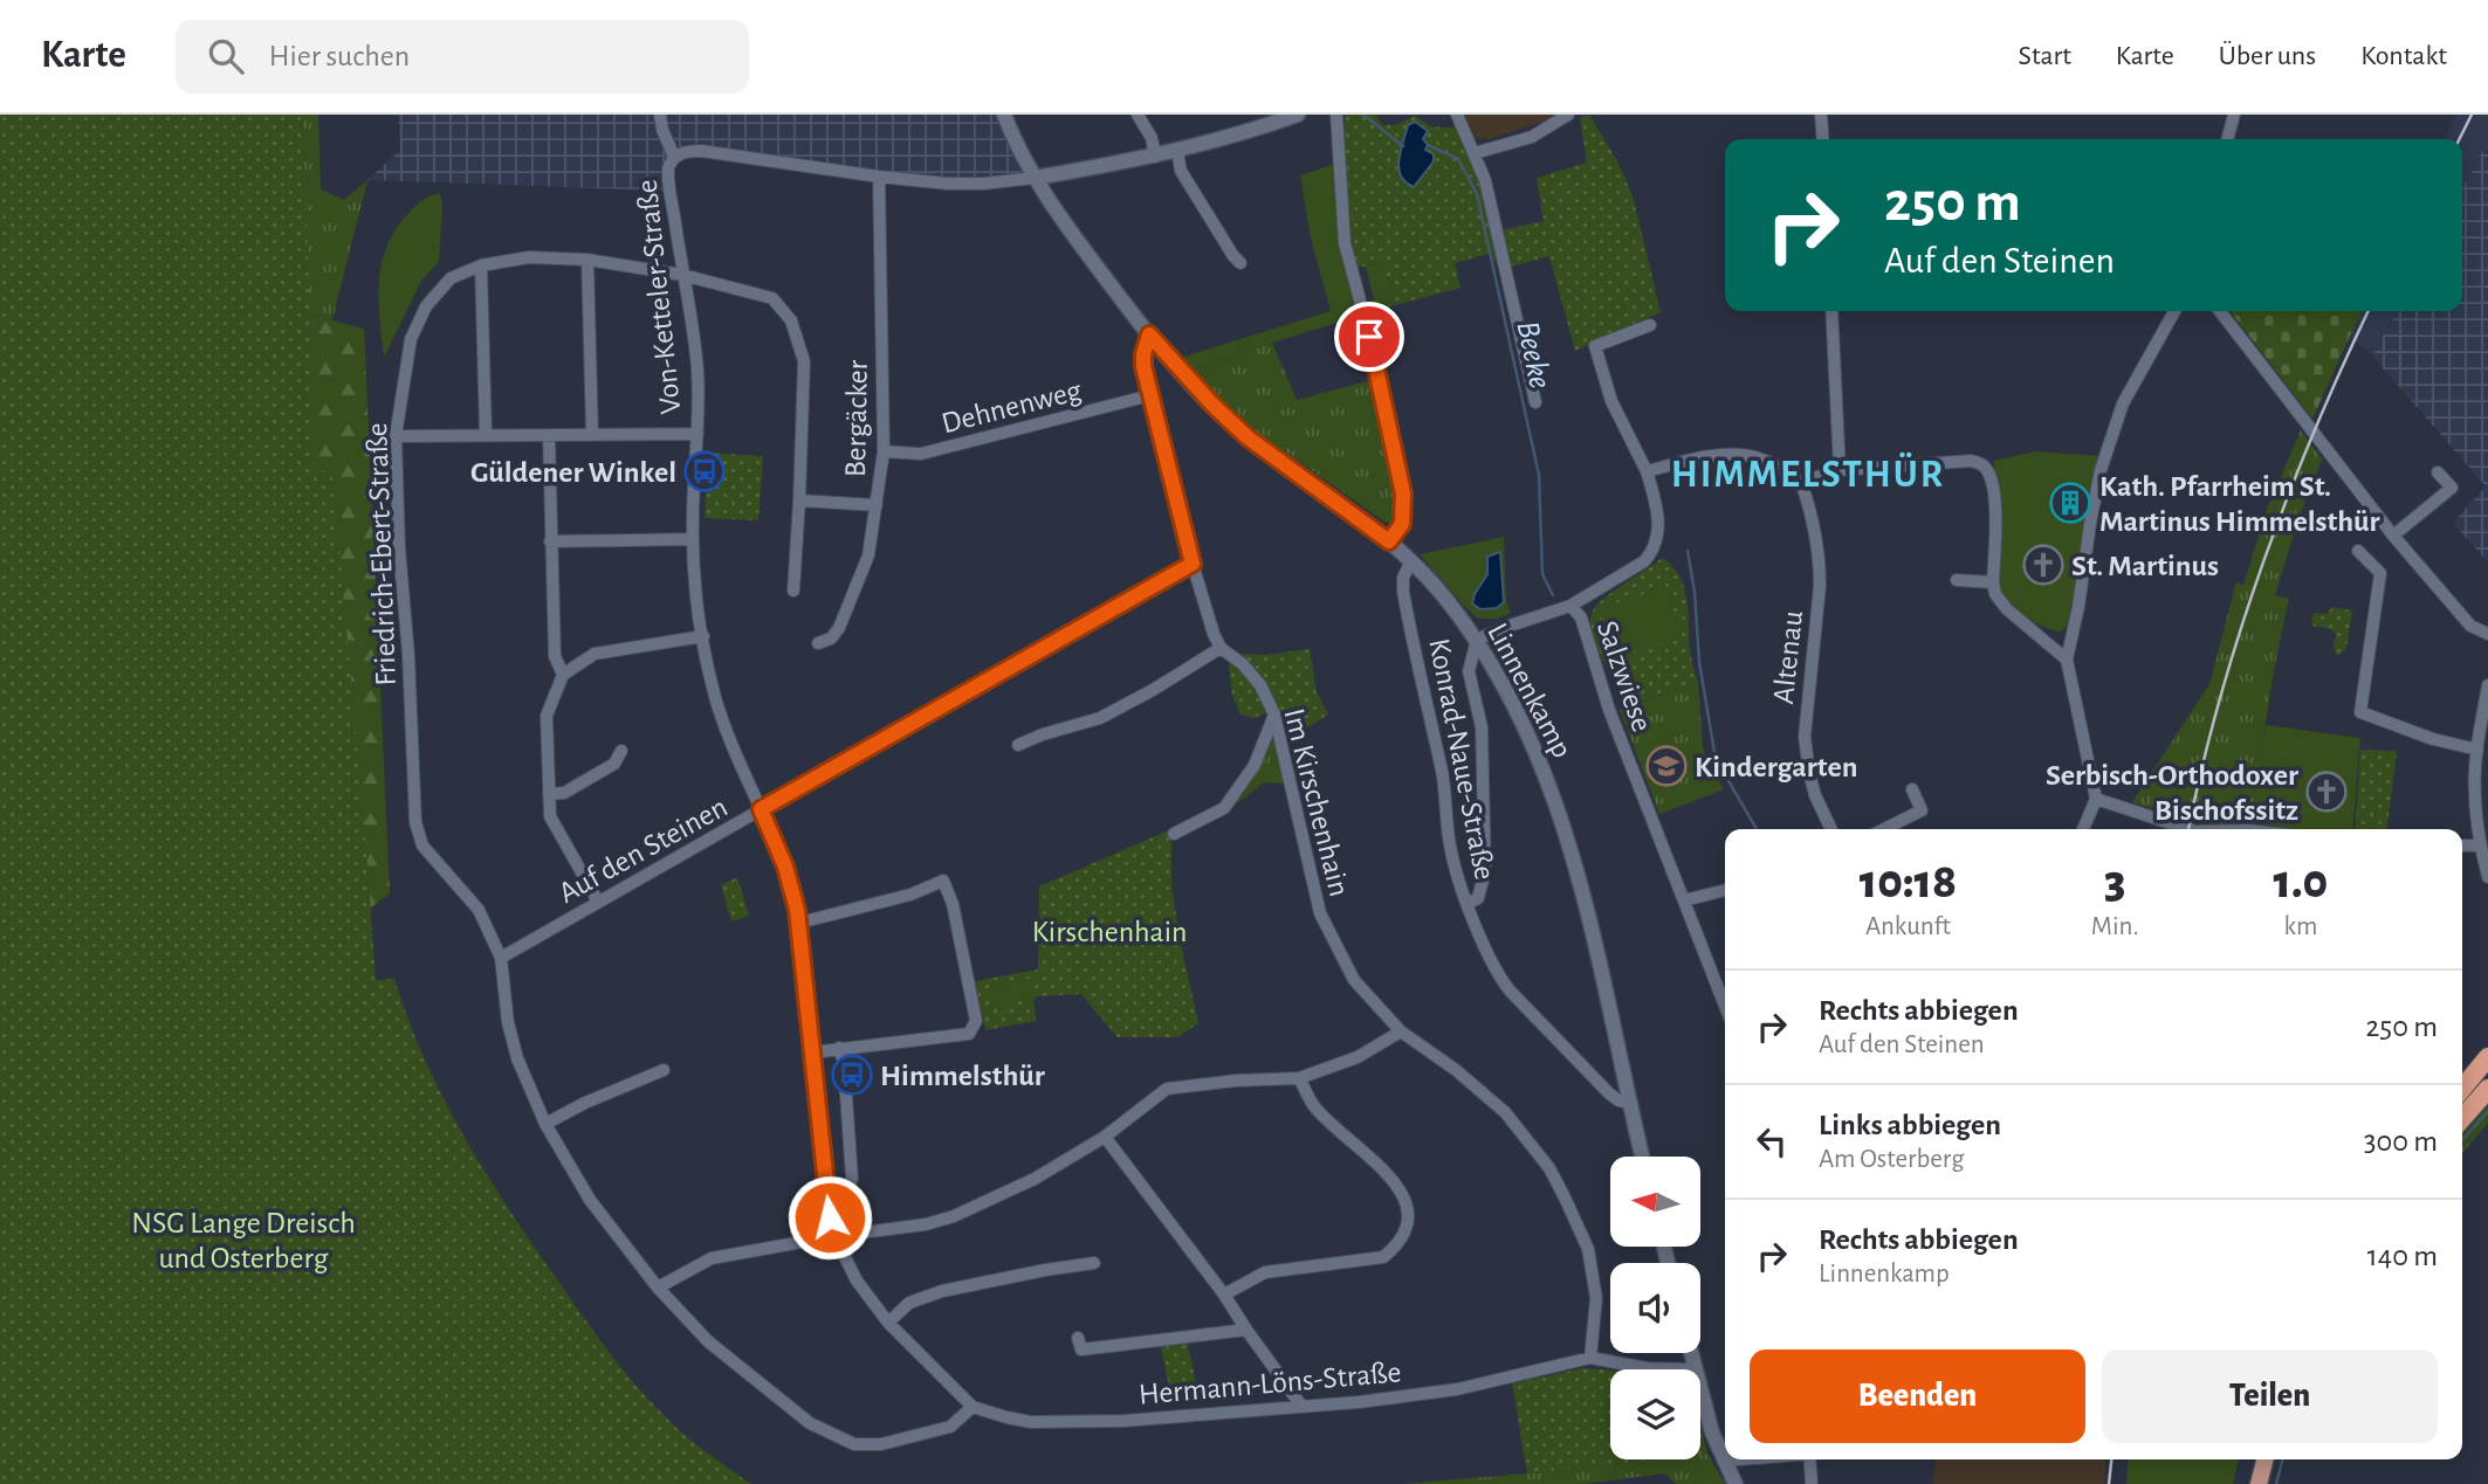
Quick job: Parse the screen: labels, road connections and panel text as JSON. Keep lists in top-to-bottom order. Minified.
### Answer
{"streets":{"main road":["Von-Ketteler-Straße","Linnenkamp"],"street":["Dehnenweg","Bergäcker","Friedrich-Ebert-Straße","Altenau","Salzwiese","Konrad-Naue-Straße","Im Kirschenhain","Auf den Steinen","Hermann-Löns-Straße"]},"crossings":[["Von-Ketteler-Straße","Bergäcker"],["Von-Ketteler-Straße","Friedrich-Ebert-Straße"],["Von-Ketteler-Straße","Linnenkamp"],["Von-Ketteler-Straße","Auf den Steinen"],["Von-Ketteler-Straße","Hermann-Löns-Straße"],["Dehnenweg","Bergäcker"],["Friedrich-Ebert-Straße","Auf den Steinen"],["Friedrich-Ebert-Straße","Hermann-Löns-Straße"],["Linnenkamp","Konrad-Naue-Straße"],["Im Kirschenhain","Hermann-Löns-Straße"]],"districts":["HIMMELSTHÜR"],"water":["Beeke"],"parks":["Kirschenhain","NSG Lange Dreisch und Osterberg"],"places":{"bus stop":["Güldener Winkel","Himmelsthür"],"building":["Kath. Pfarrheim St. Martinus Himmelsthür"],"church":["St. Martinus","Serbisch-Orthodoxer Bischofssitz"],"school or university":["Kindergarten"]},"north":"left","page":{"header":"Karte","search":"Hier suchen","nav":["Start","Karte","Über uns","Kontakt"],"turn":["250 m","Auf den Steinen"],"eta":["10:18","Ankunft","3","Min.","1.0","km"],"list":[{"name":"Rechts abbiegen","note":"Auf den Steinen","value":"250 m"},{"name":"Links abbiegen","note":"Am Osterberg","value":"300 m"},{"name":"Rechts abbiegen","note":"Linnenkamp","value":"140 m"}],"buttons":["Beenden","Teilen"]}}
